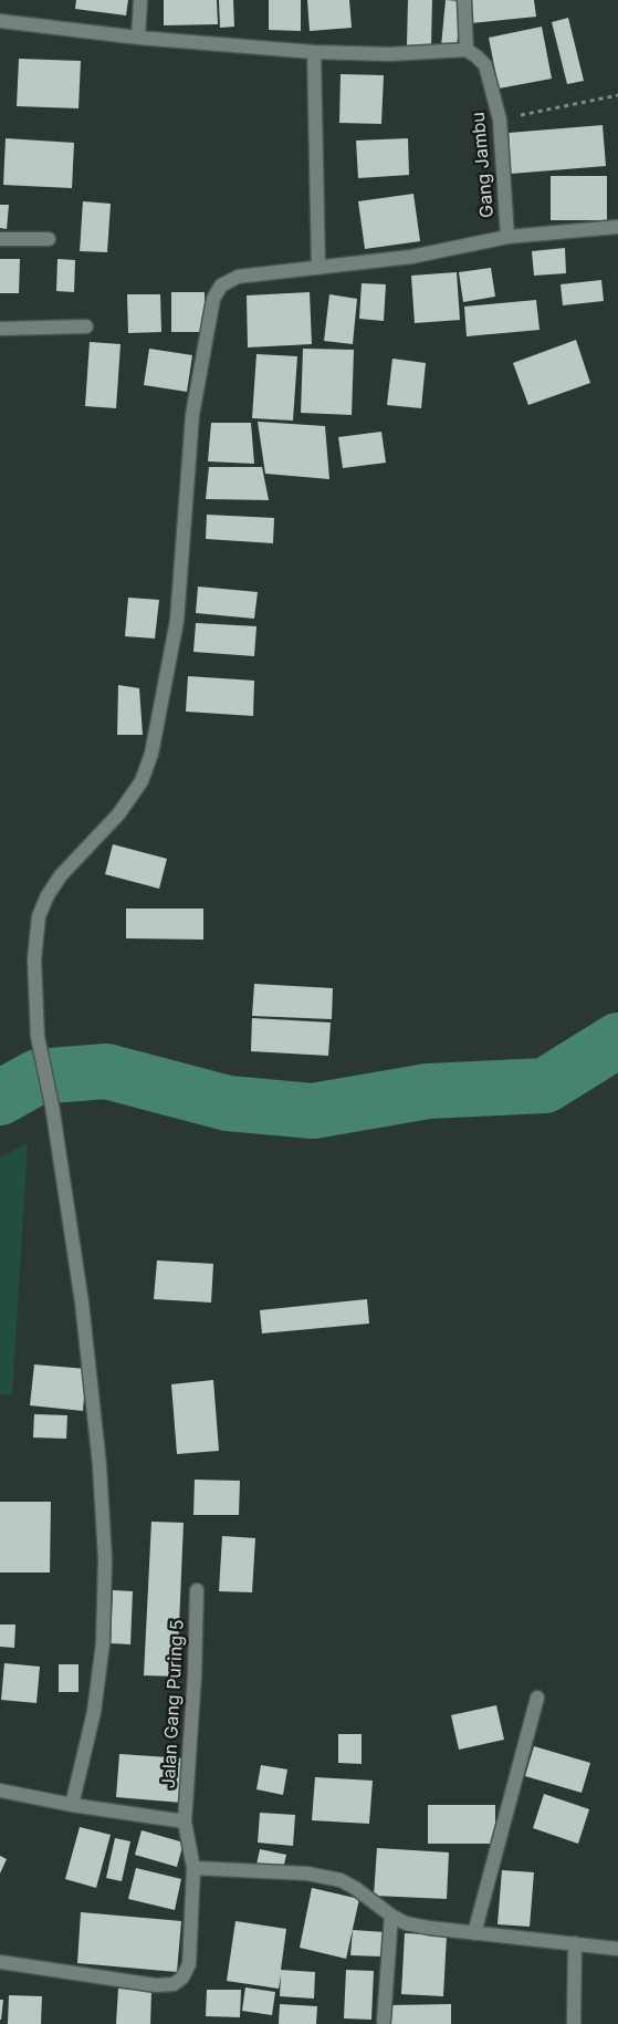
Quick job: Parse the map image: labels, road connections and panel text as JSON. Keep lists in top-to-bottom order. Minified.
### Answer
{"streets":{"street":["Gang Jambu","Jalan Gang Puring 5"]}}
